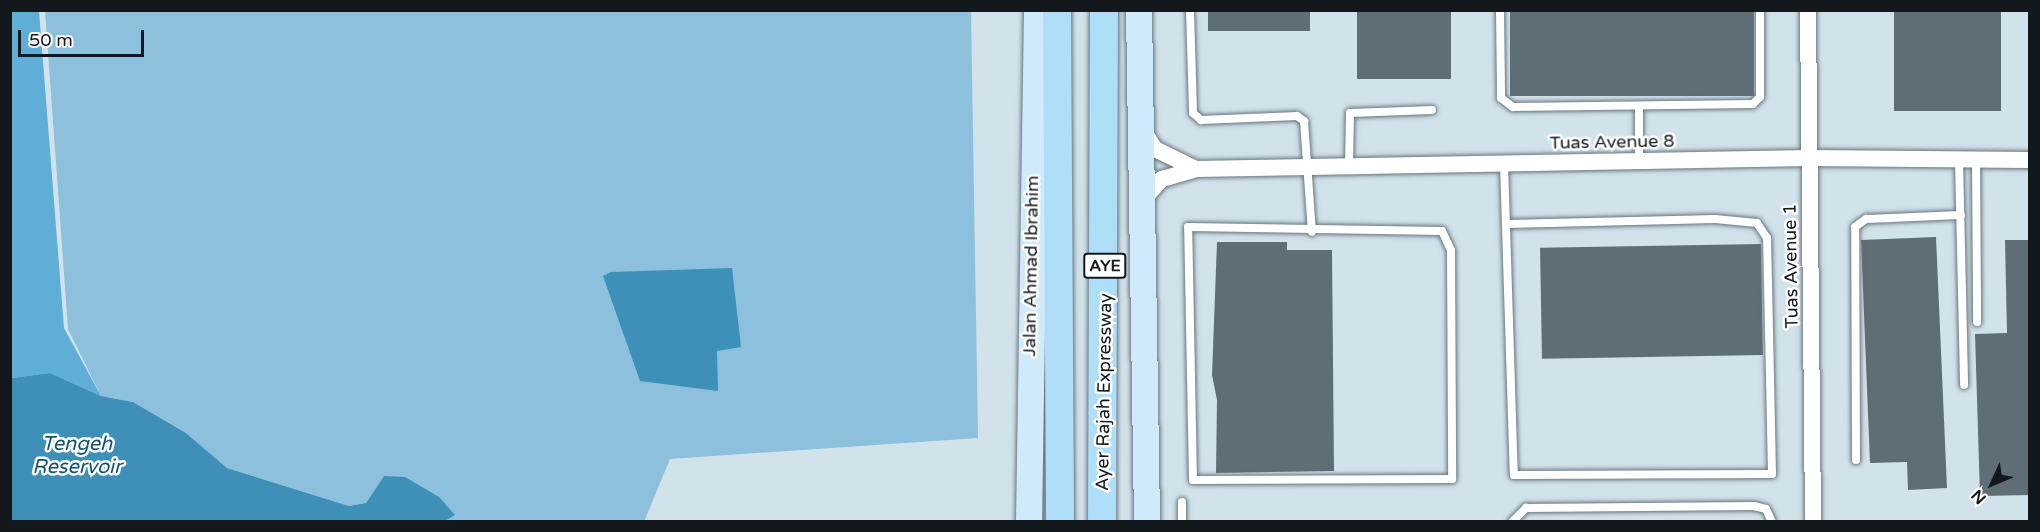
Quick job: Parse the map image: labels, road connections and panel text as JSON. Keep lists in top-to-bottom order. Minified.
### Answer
{"streets":{"highway":["AYE","Ayer Rajah Expressway"],"main road":["Jalan Ahmad Ibrahim"],"street":["Tuas Avenue 8","Tuas Avenue 1"]},"crossings":[["Tuas Avenue 8","Tuas Avenue 1"]],"water":["Tengeh Reservoir"],"scale_bar":"50 m","north":"bottom left"}
